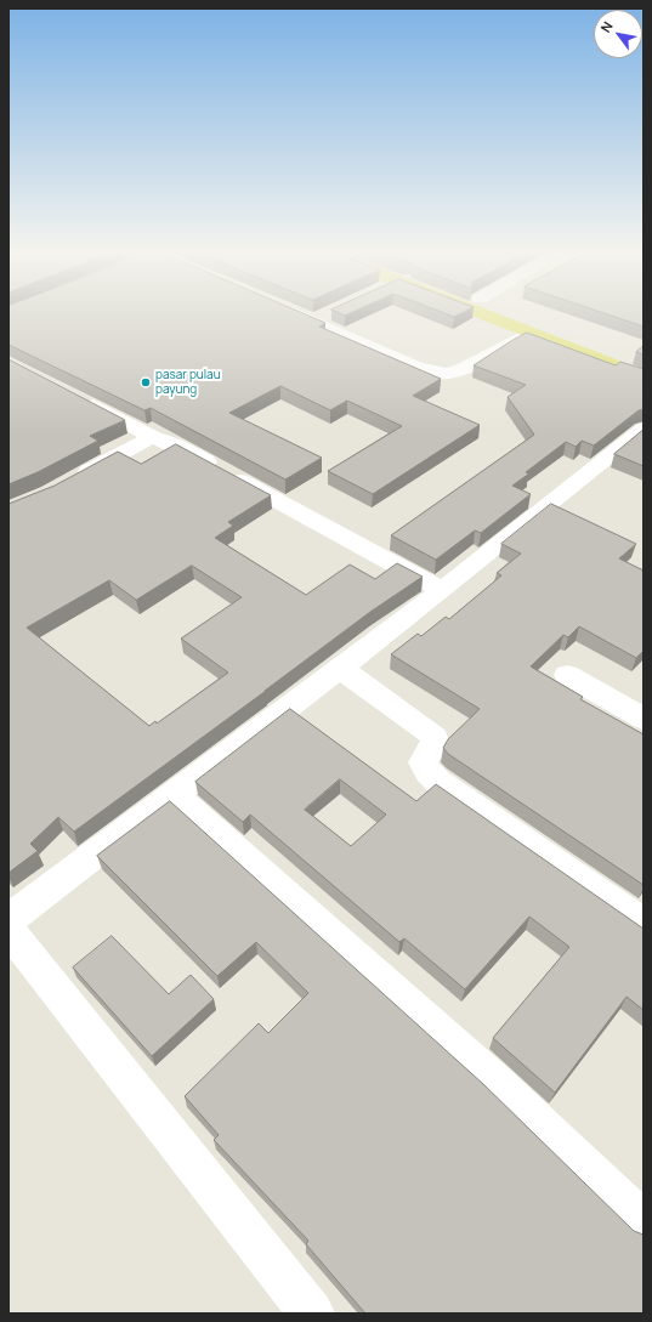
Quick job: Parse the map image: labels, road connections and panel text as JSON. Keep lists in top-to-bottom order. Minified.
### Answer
{"places":["pasar pulau payung"],"north":"top left"}
